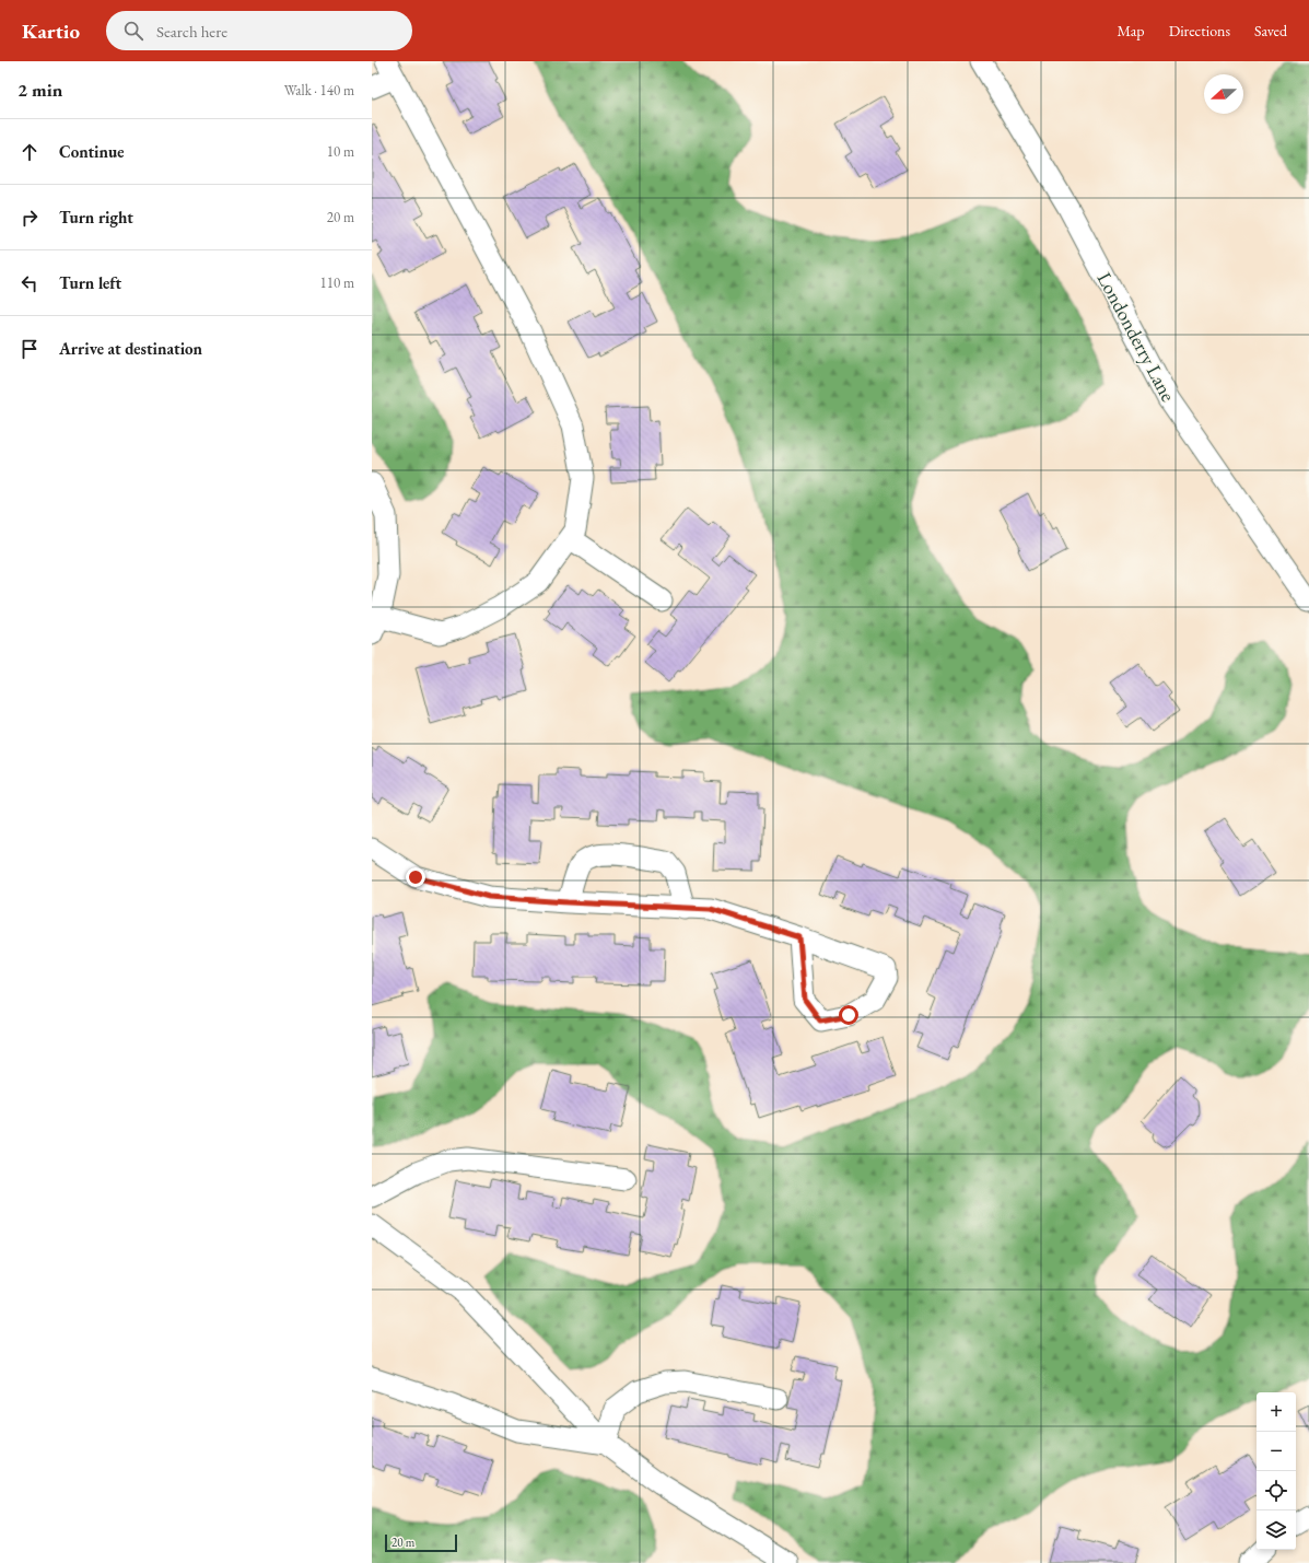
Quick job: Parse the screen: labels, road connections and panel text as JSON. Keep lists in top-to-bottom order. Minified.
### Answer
{"streets":{"street":["Londonderry Lane"]},"scale_bar":"20 m","north":"left","page":{"header":"Kartio","search":"Search here","nav":["Map","Directions","Saved"],"heading":["2 min","Walk · 140 m"],"list":[["Continue","10 m"],["Turn right","20 m"],["Turn left","110 m"],"Arrive at destination"],"map_buttons":["+","−"],"scale":"20 m"}}
